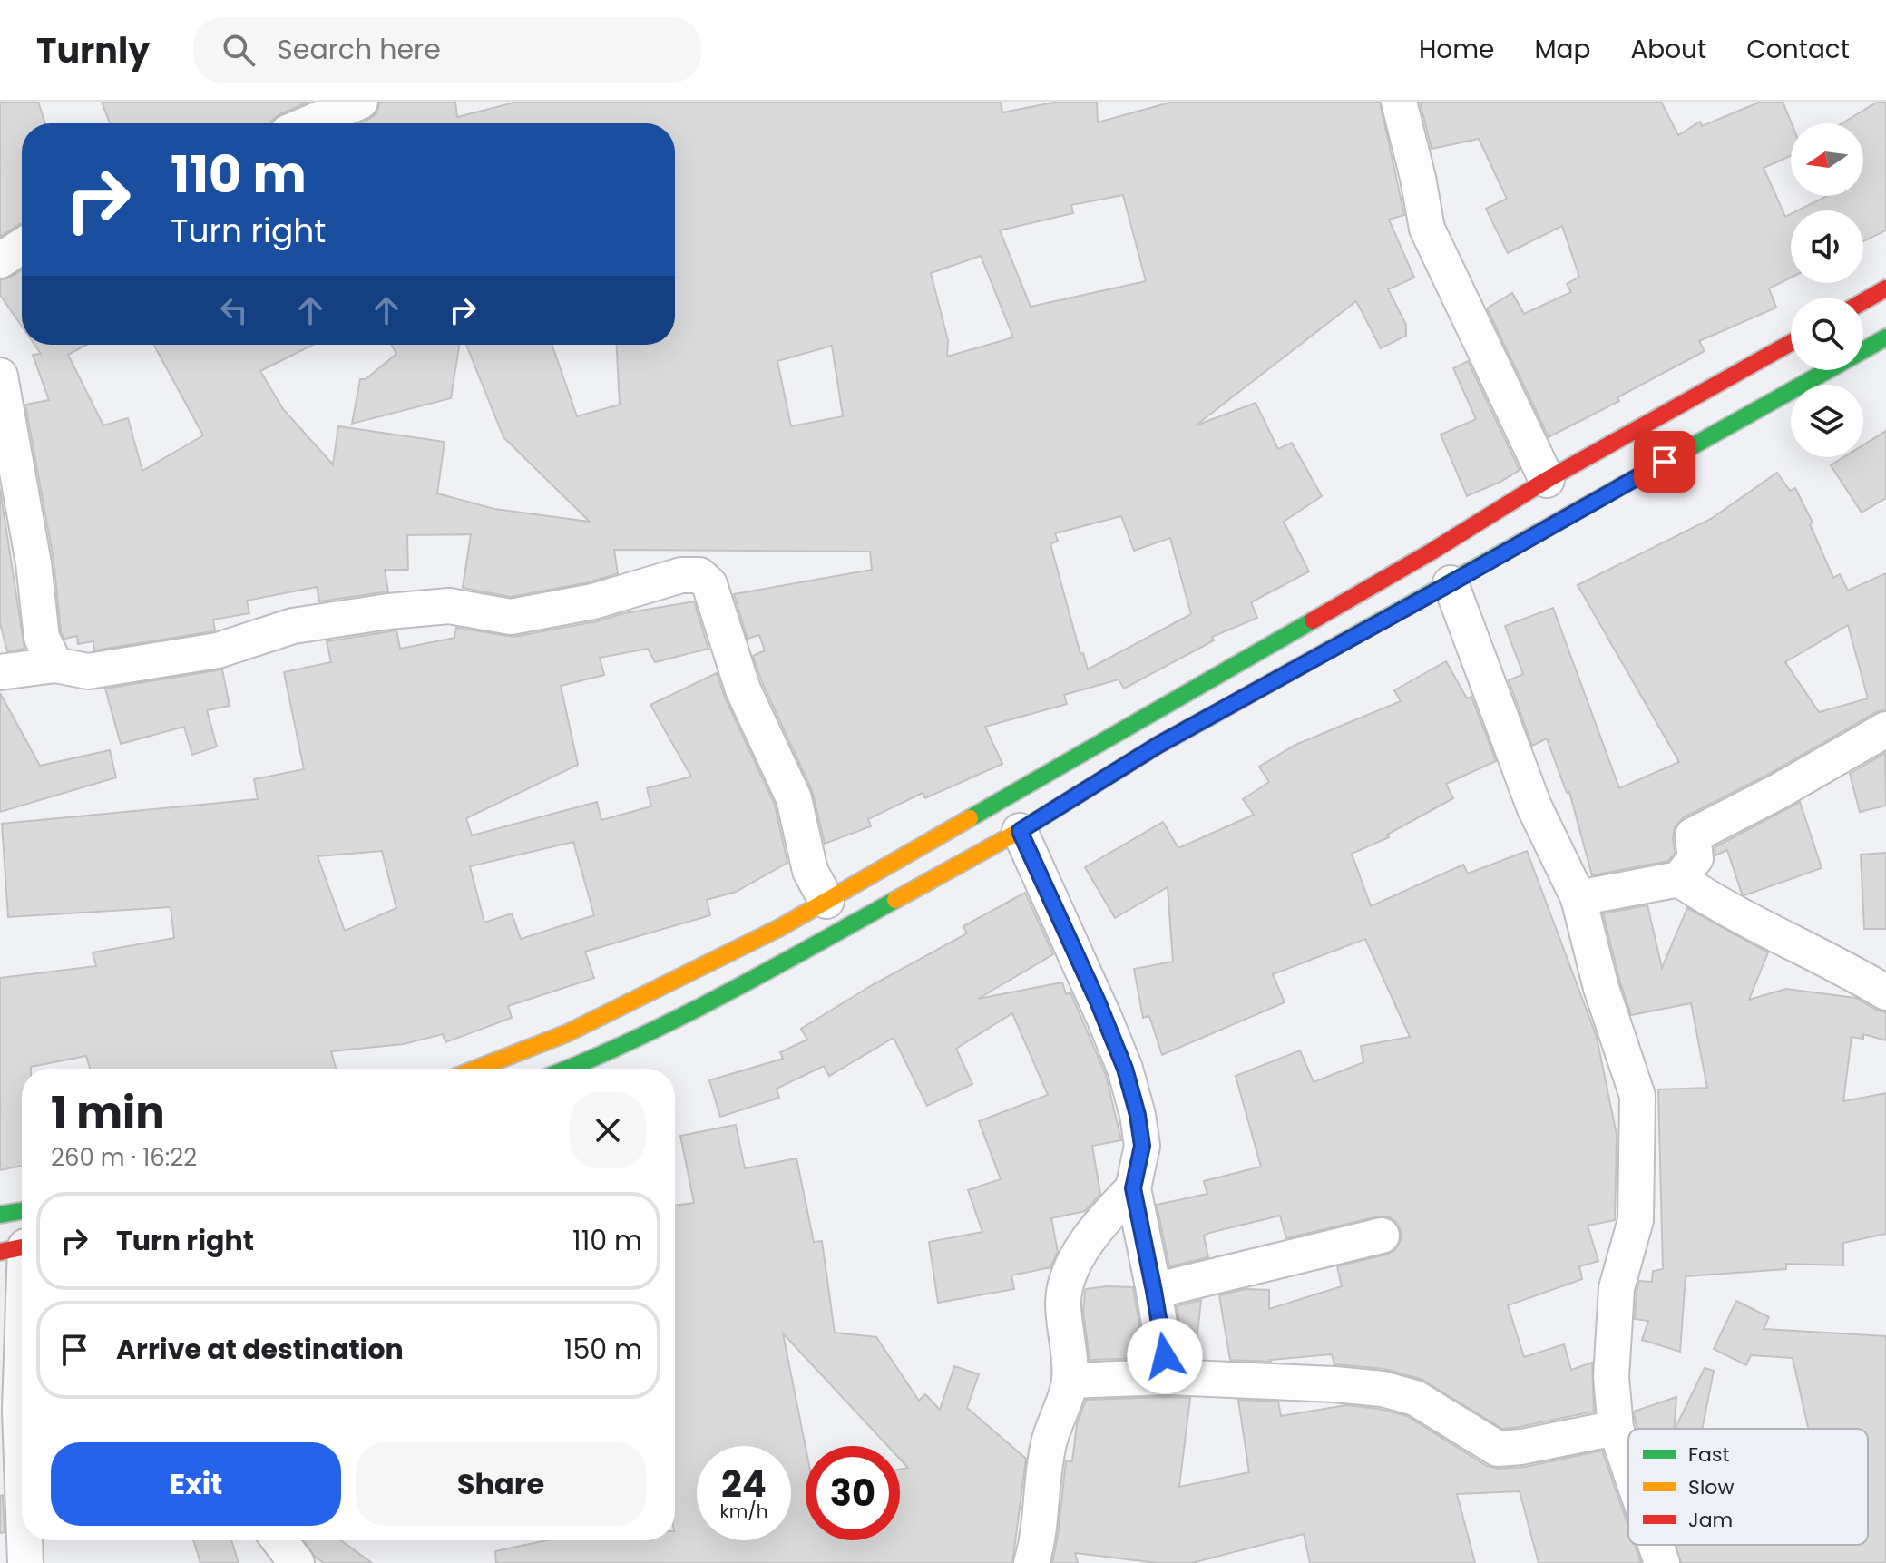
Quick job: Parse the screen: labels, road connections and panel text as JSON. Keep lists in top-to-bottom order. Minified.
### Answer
{"legend":["Fast","Slow","Jam"],"north":"left","page":{"header":"Turnly","search":"Search here","nav":["Home","Map","About","Contact"],"turn":["110 m","Turn right"],"heading":["1 min","260 m · 16:22"],"list":[{"name":"Turn right","value":"110 m"},{"name":"Arrive at destination","value":"150 m"}],"buttons":["Exit","Share"],"speed":"24 km/h","limit":"30"}}
